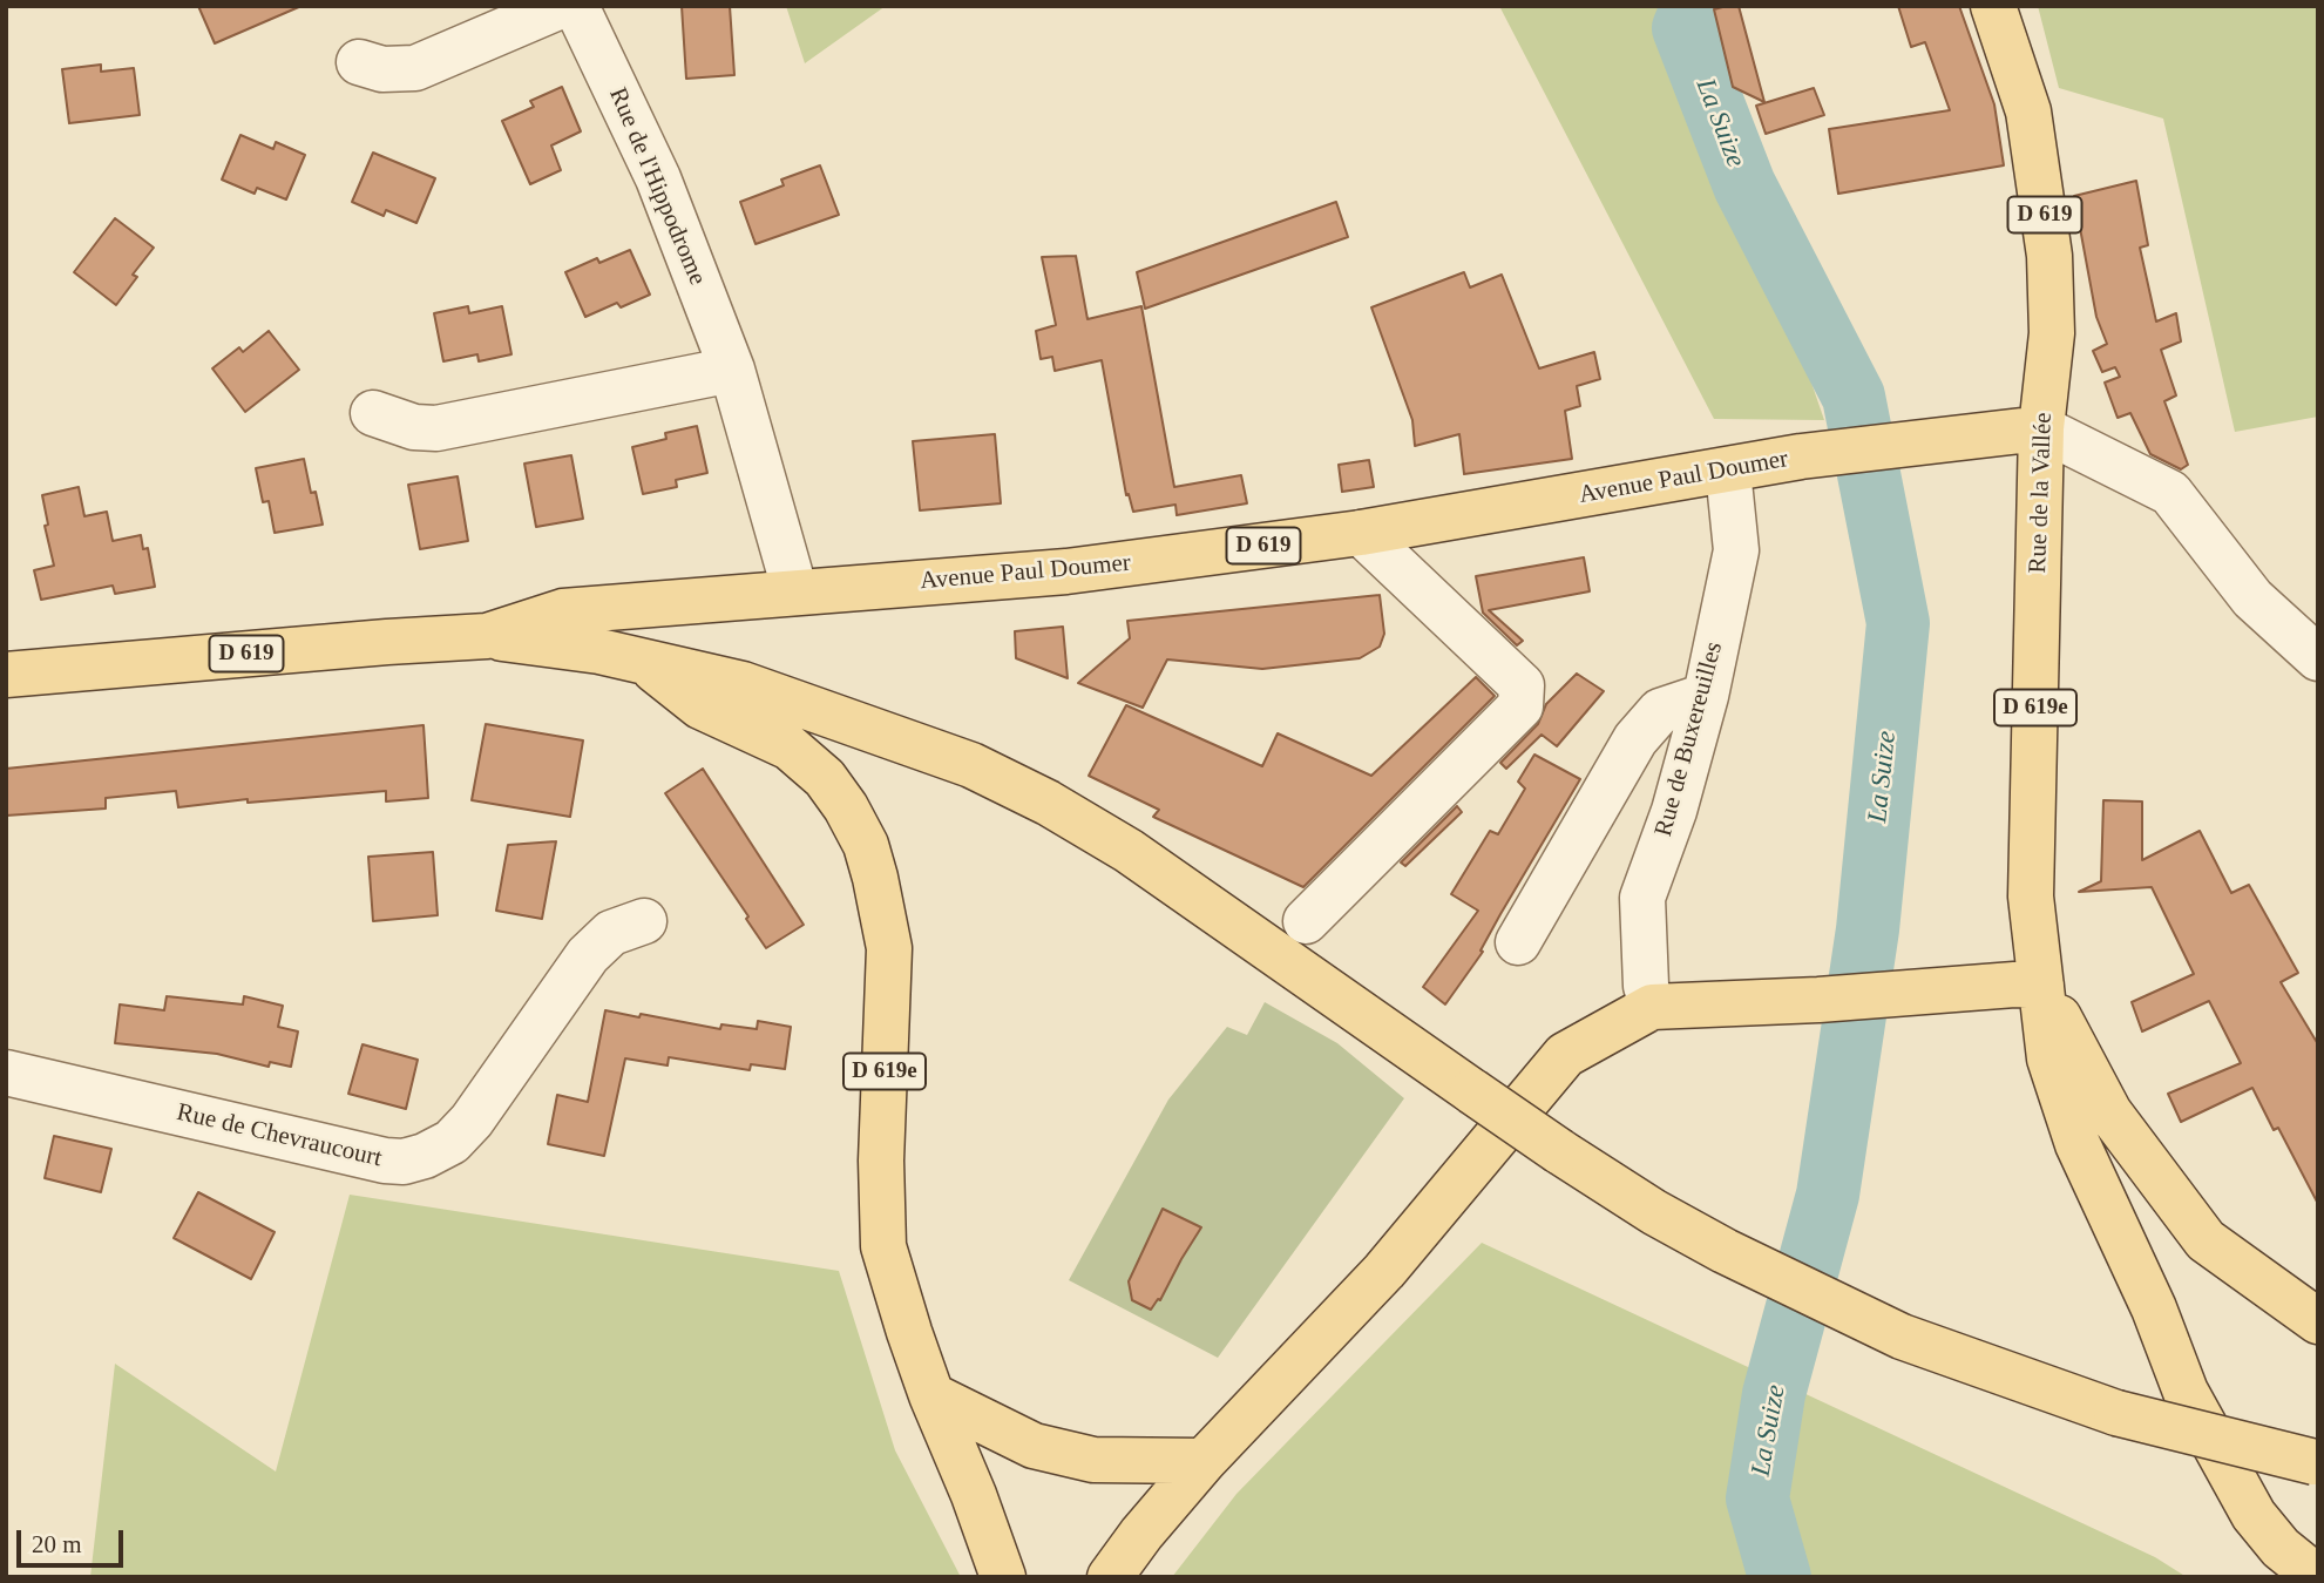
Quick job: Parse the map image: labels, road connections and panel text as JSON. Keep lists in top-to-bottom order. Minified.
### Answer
{"streets":{"main road":["D 619","Avenue Paul Doumer","Rue de la Vallée","D 619e"],"street":["Rue de l'Hippodrome","Rue de Buxereuilles","Rue de Chevraucourt"]},"crossings":[["Rue de l'Hippodrome","Avenue Paul Doumer"],["Avenue Paul Doumer","Rue de la Vallée"],["Avenue Paul Doumer","Rue de Buxereuilles"]],"water":["La Suize"],"scale_bar":"20 m"}
